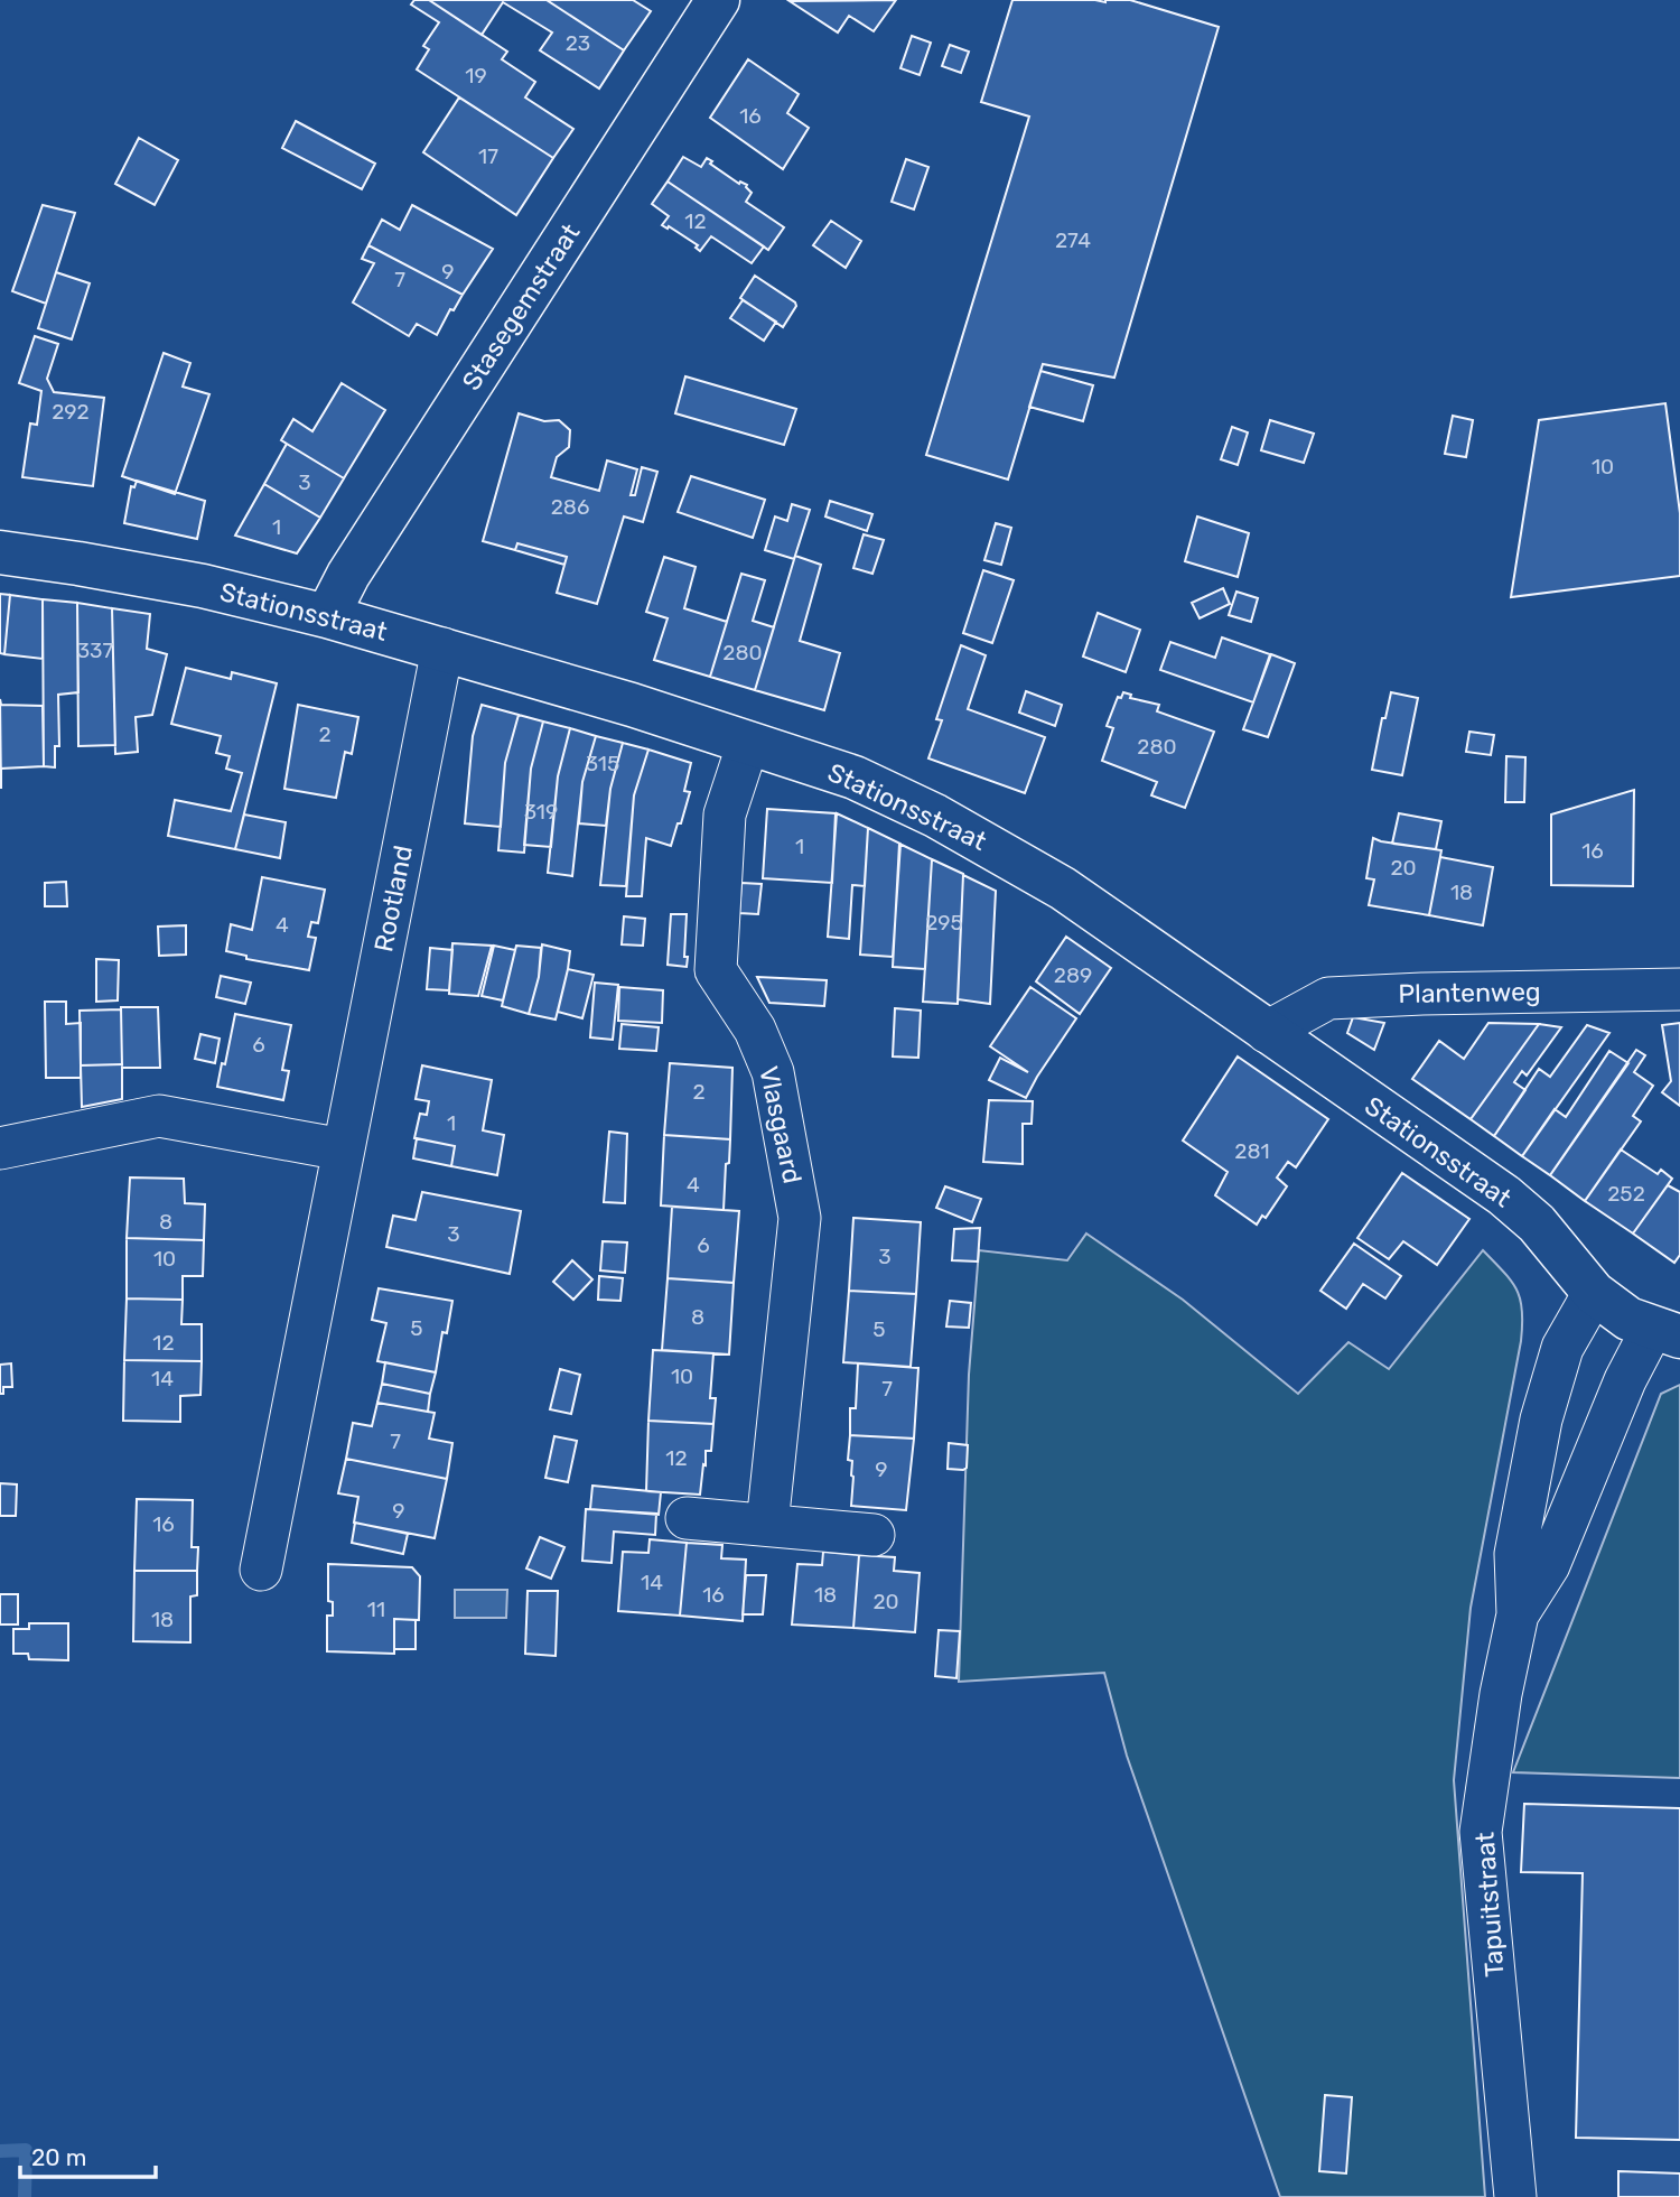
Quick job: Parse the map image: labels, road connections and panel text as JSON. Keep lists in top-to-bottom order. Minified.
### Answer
{"streets":{"street":["Stasegemstraat","Stationsstraat","Rootland","Plantenweg","Vlasgaard","Tapuitstraat"]},"crossings":[["Stasegemstraat","Stationsstraat"],["Stationsstraat","Rootland"],["Stationsstraat","Plantenweg"],["Stationsstraat","Vlasgaard"],["Stationsstraat","Tapuitstraat"]],"house_numbers":["23","19","16","17","12","274","9","7","292","10","3","286","1","337","280","2","280","315","319","1","16","20","18","295","4","289","6","2","1","281","4","252","8","3","6","3","10","8","5","5","12","10","14","7","7","12","9","9","16","14","16","18","20","11","18"],"scale_bar":"20 m"}
